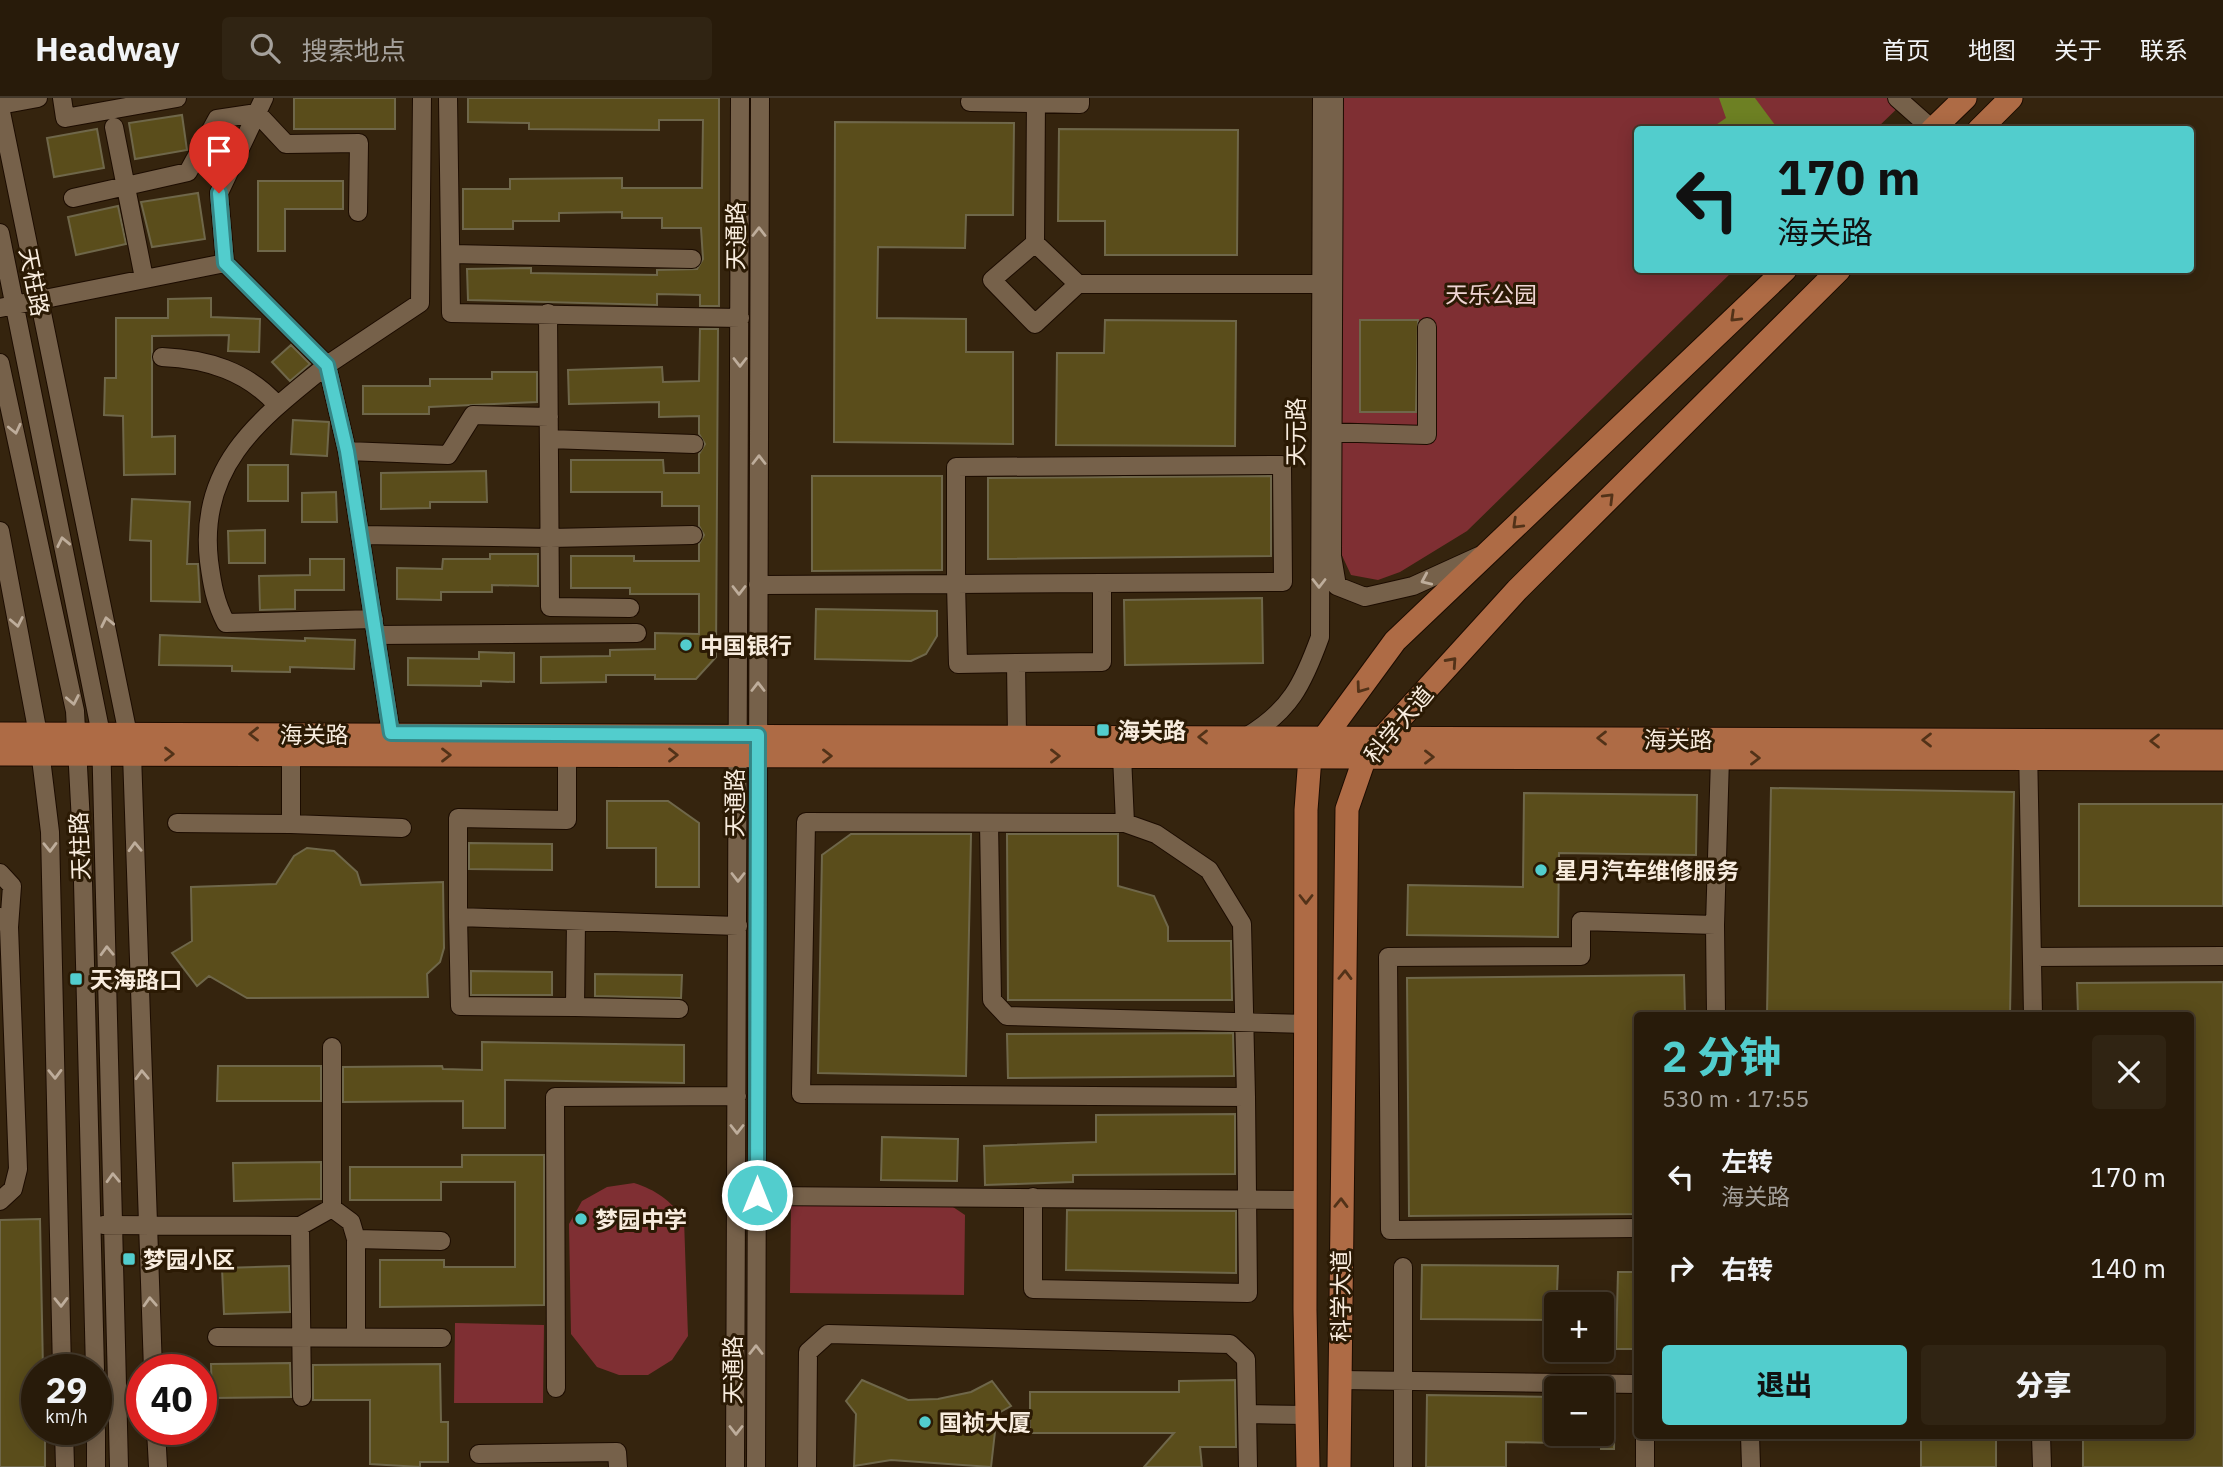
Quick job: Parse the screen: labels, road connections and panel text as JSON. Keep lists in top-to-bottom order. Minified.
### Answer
{"streets":{"main road":["科学大道","海关路"],"street":["天通路","天柱路","天元路"]},"crossings":[["天通路","海关路"],["天柱路","海关路"],["天元路","海关路"],["科学大道","海关路"]],"parks":["天乐公园"],"places":{"other":["中国银行","星月汽车维修服务","梦园中学","国祯大厦"],"transit":["海关路","天海路口","梦园小区"]},"page":{"header":"Headway","search":"搜索地点","nav":["首页","地图","关于","联系"],"turn":["170 m","海关路"],"heading":["2 分钟","530 m · 17:55"],"list":[{"name":"左转","note":"海关路","value":"170 m"},{"name":"右转","value":"140 m"}],"map_buttons":["+","−"],"buttons":["退出","分享"],"speed":"29 km/h","limit":"40"}}
